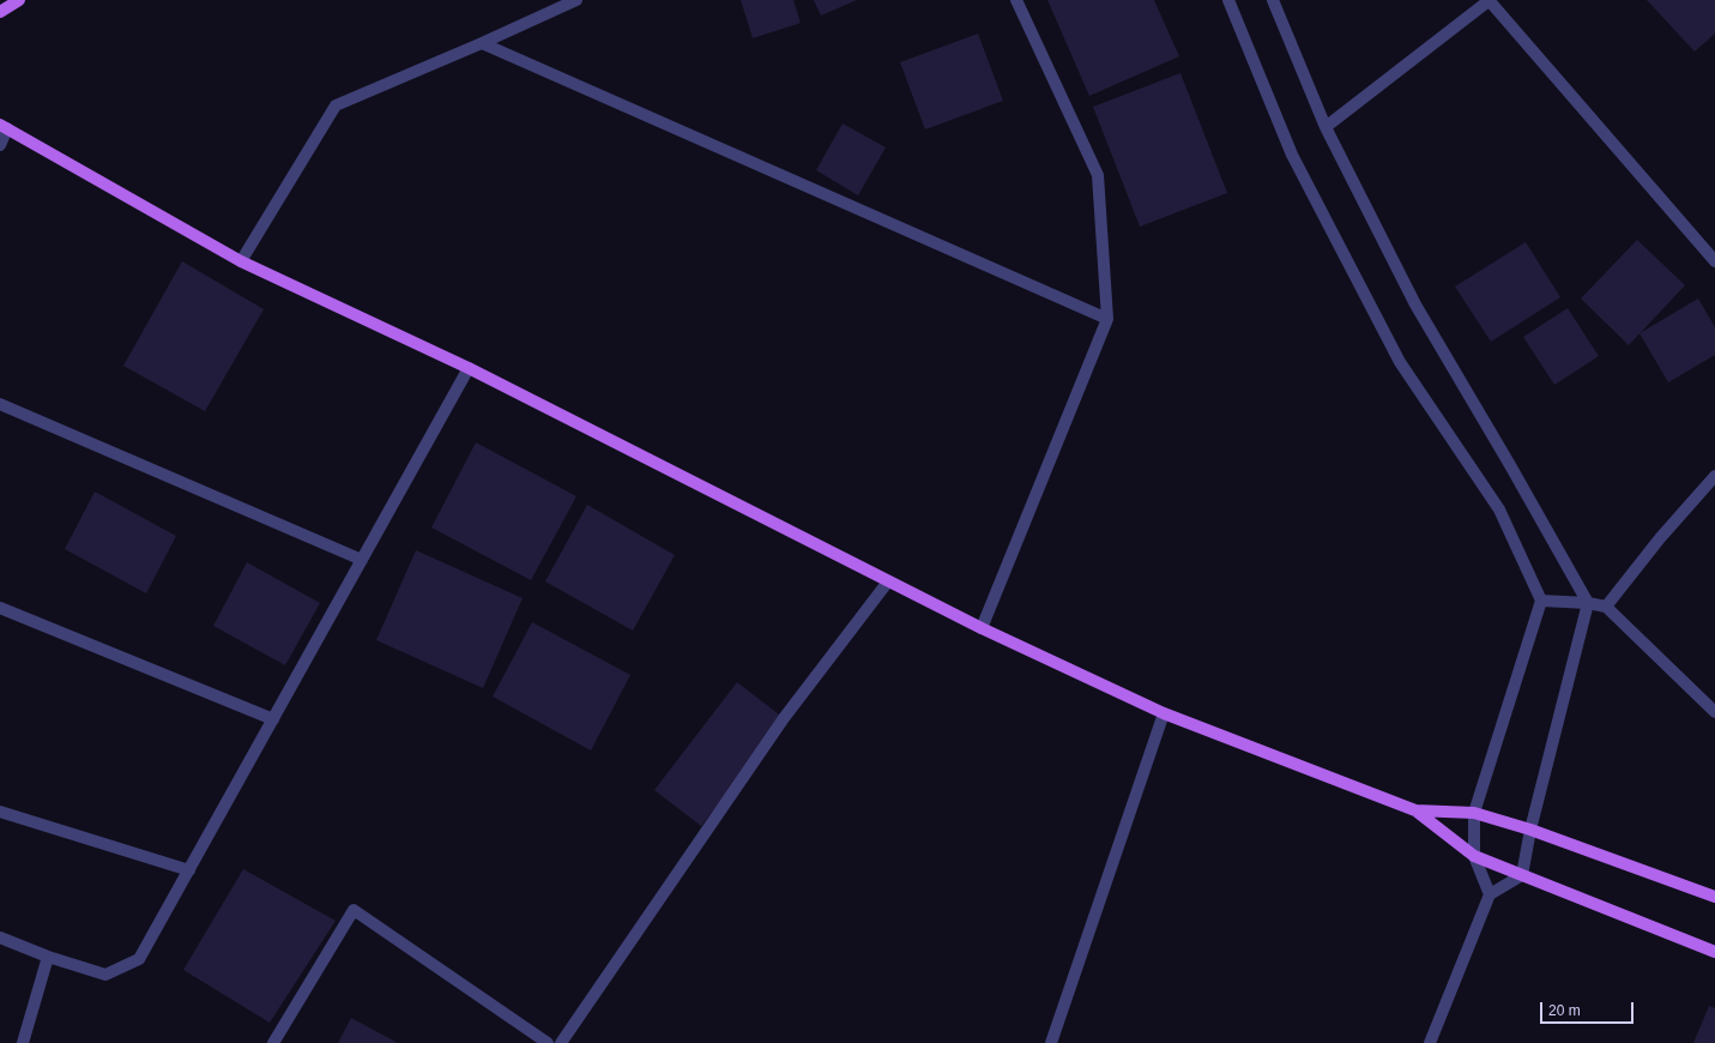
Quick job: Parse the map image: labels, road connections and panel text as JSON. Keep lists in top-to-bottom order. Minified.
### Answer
{"scale_bar":"20 m"}
